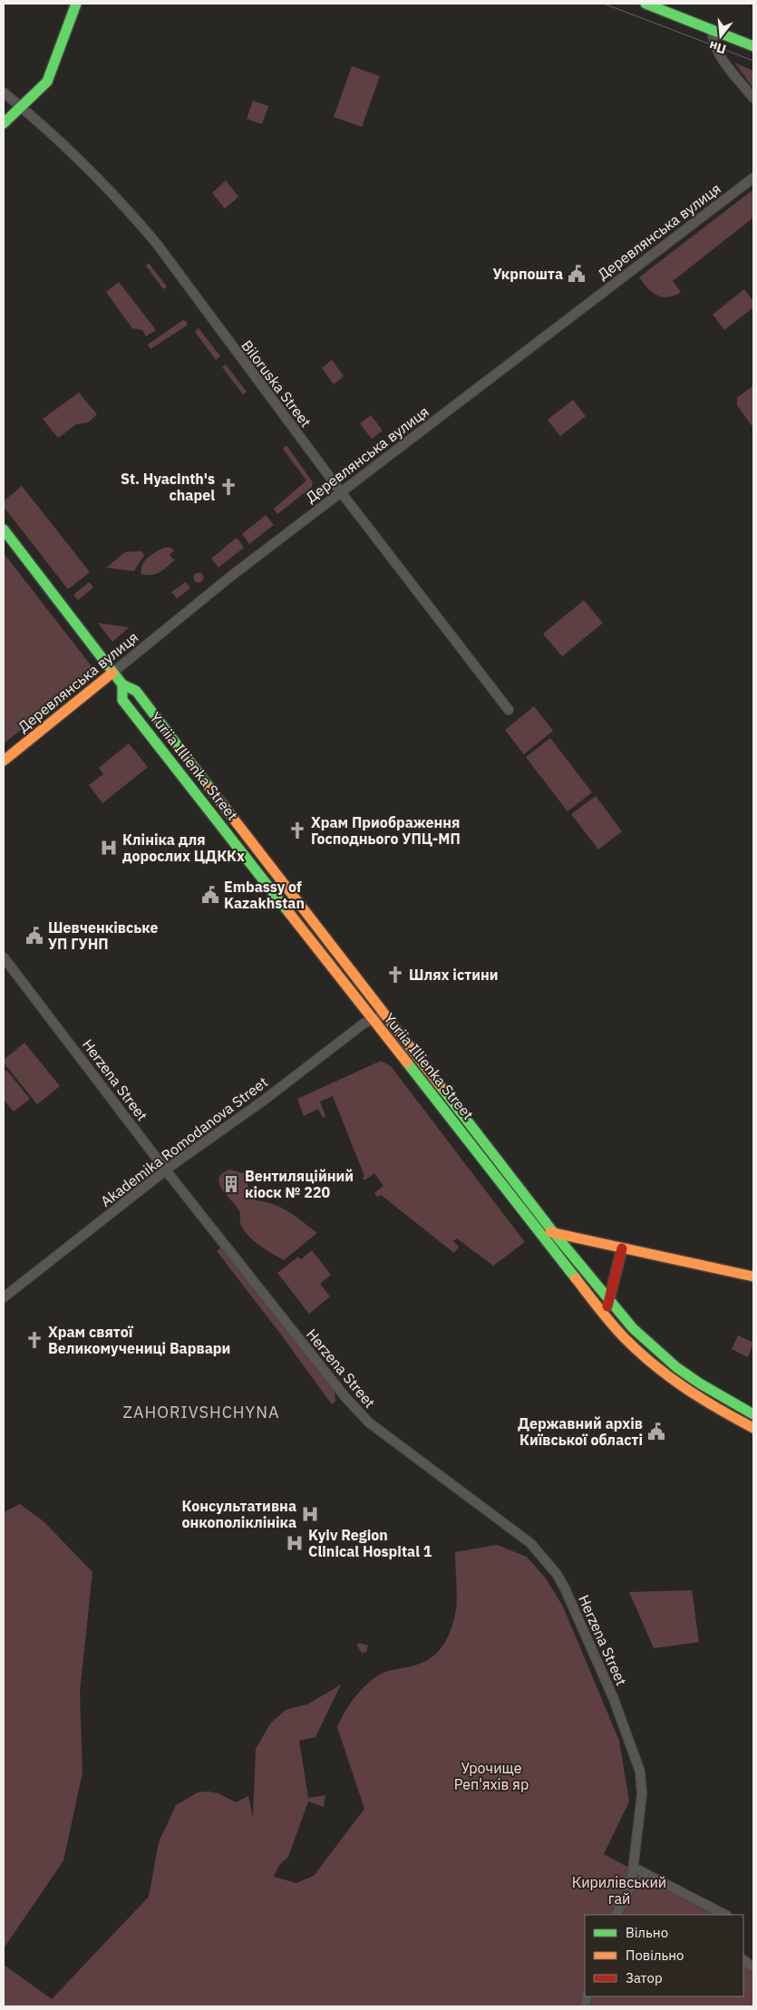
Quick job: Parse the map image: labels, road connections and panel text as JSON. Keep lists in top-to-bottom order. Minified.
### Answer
{"streets":{"main road":["Деревлянська вулиця","Yuriia Illienka Street"],"street":["Biloruska Street","Herzena Street","Akademika Romodanova Street"]},"crossings":[["Деревлянська вулиця","Biloruska Street"],["Деревлянська вулиця","Yuriia Illienka Street"],["Yuriia Illienka Street","Akademika Romodanova Street"],["Herzena Street","Akademika Romodanova Street"]],"districts":["ZAHORIVSHCHYNA"],"parks":["Урочище Реп'яхів яр","Кирилівський гай"],"places":{"public building":["Укрпошта","Embassy of Kazakhstan","Шевченківське УП ГУНП","Державний архів Київської області"],"church":["St. Hyacinth's chapel","Храм Приображення Господнього УПЦ-МП","Шлях істини","Храм святої Великомучениці Варвари"],"hospital":["Клініка для дорослих ЦДККх","Консультативна онкополіклініка","Kyiv Region Clinical Hospital 1"],"building":["Вентиляційний кіоск № 220"]},"legend":["Вільно","Повільно","Затор"],"north":"bottom"}
